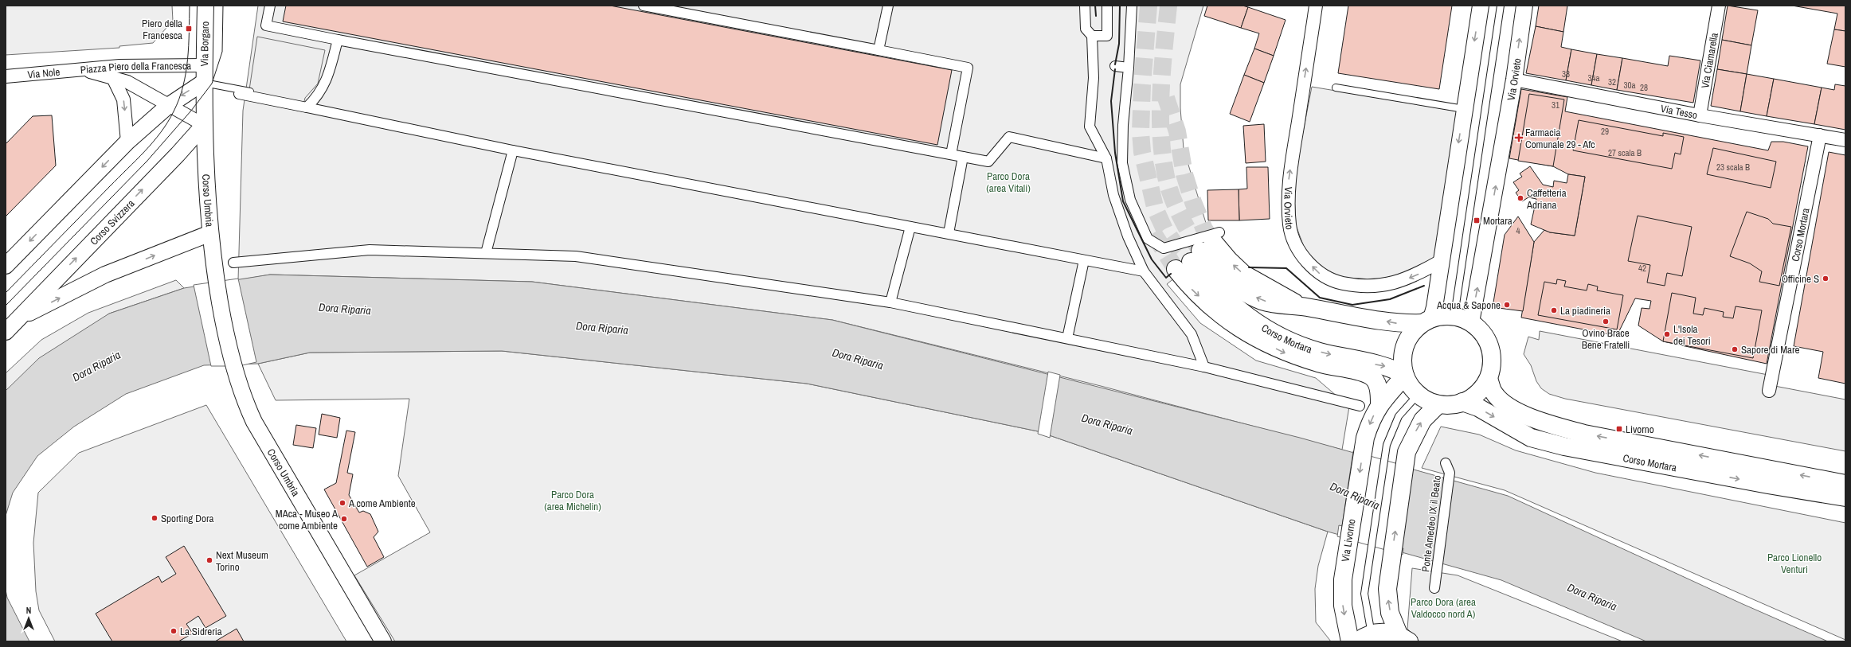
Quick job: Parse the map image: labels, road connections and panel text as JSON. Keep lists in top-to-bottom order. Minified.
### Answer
{"streets":{"main road":["Corso Mortara","Via Livorno"],"street":["Via Borgaro","Via Ciamarella","Piazza Piero della Francesca","Via Nole","Via Orvieto","Via Tesso","Corso Umbria","Corso Svizzera","Ponte Amedeo IX il Beato"]},"crossings":[["Via Borgaro","Piazza Piero della Francesca"],["Via Ciamarella","Via Tesso"],["Piazza Piero della Francesca","Via Nole"],["Piazza Piero della Francesca","Corso Umbria"],["Piazza Piero della Francesca","Corso Svizzera"],["Via Orvieto","Via Tesso"],["Via Orvieto","Corso Mortara"],["Via Orvieto","Via Livorno"],["Via Tesso","Corso Mortara"],["Corso Umbria","Corso Svizzera"],["Corso Mortara","Via Livorno"]],"water":["Dora Riparia"],"parks":["Parco Dora (area Vitali)","Parco Dora (area Michelin)","Parco Lionello Venturi","Parco Dora (area Valdocco nord A)"],"places":{"transit":["Piero della Francesca","Mortara","Livorno"],"health":["Farmacia Comunale 29 - Afc"],"other":["Caffetteria Adriana","Officine S","Acqua & Sapone","La piadineria","Ovino Brace Bene Fratelli","L'Isola dei Tesori","Sapore di Mare","A come Ambiente","Sporting Dora","MAca - Museo A come Ambiente","Next Museum Torino","La Sidreria"]},"house_numbers":["38","34a","32","30a","28","31","29","27 scala B","23 scala B","4","42"],"north":"top"}
